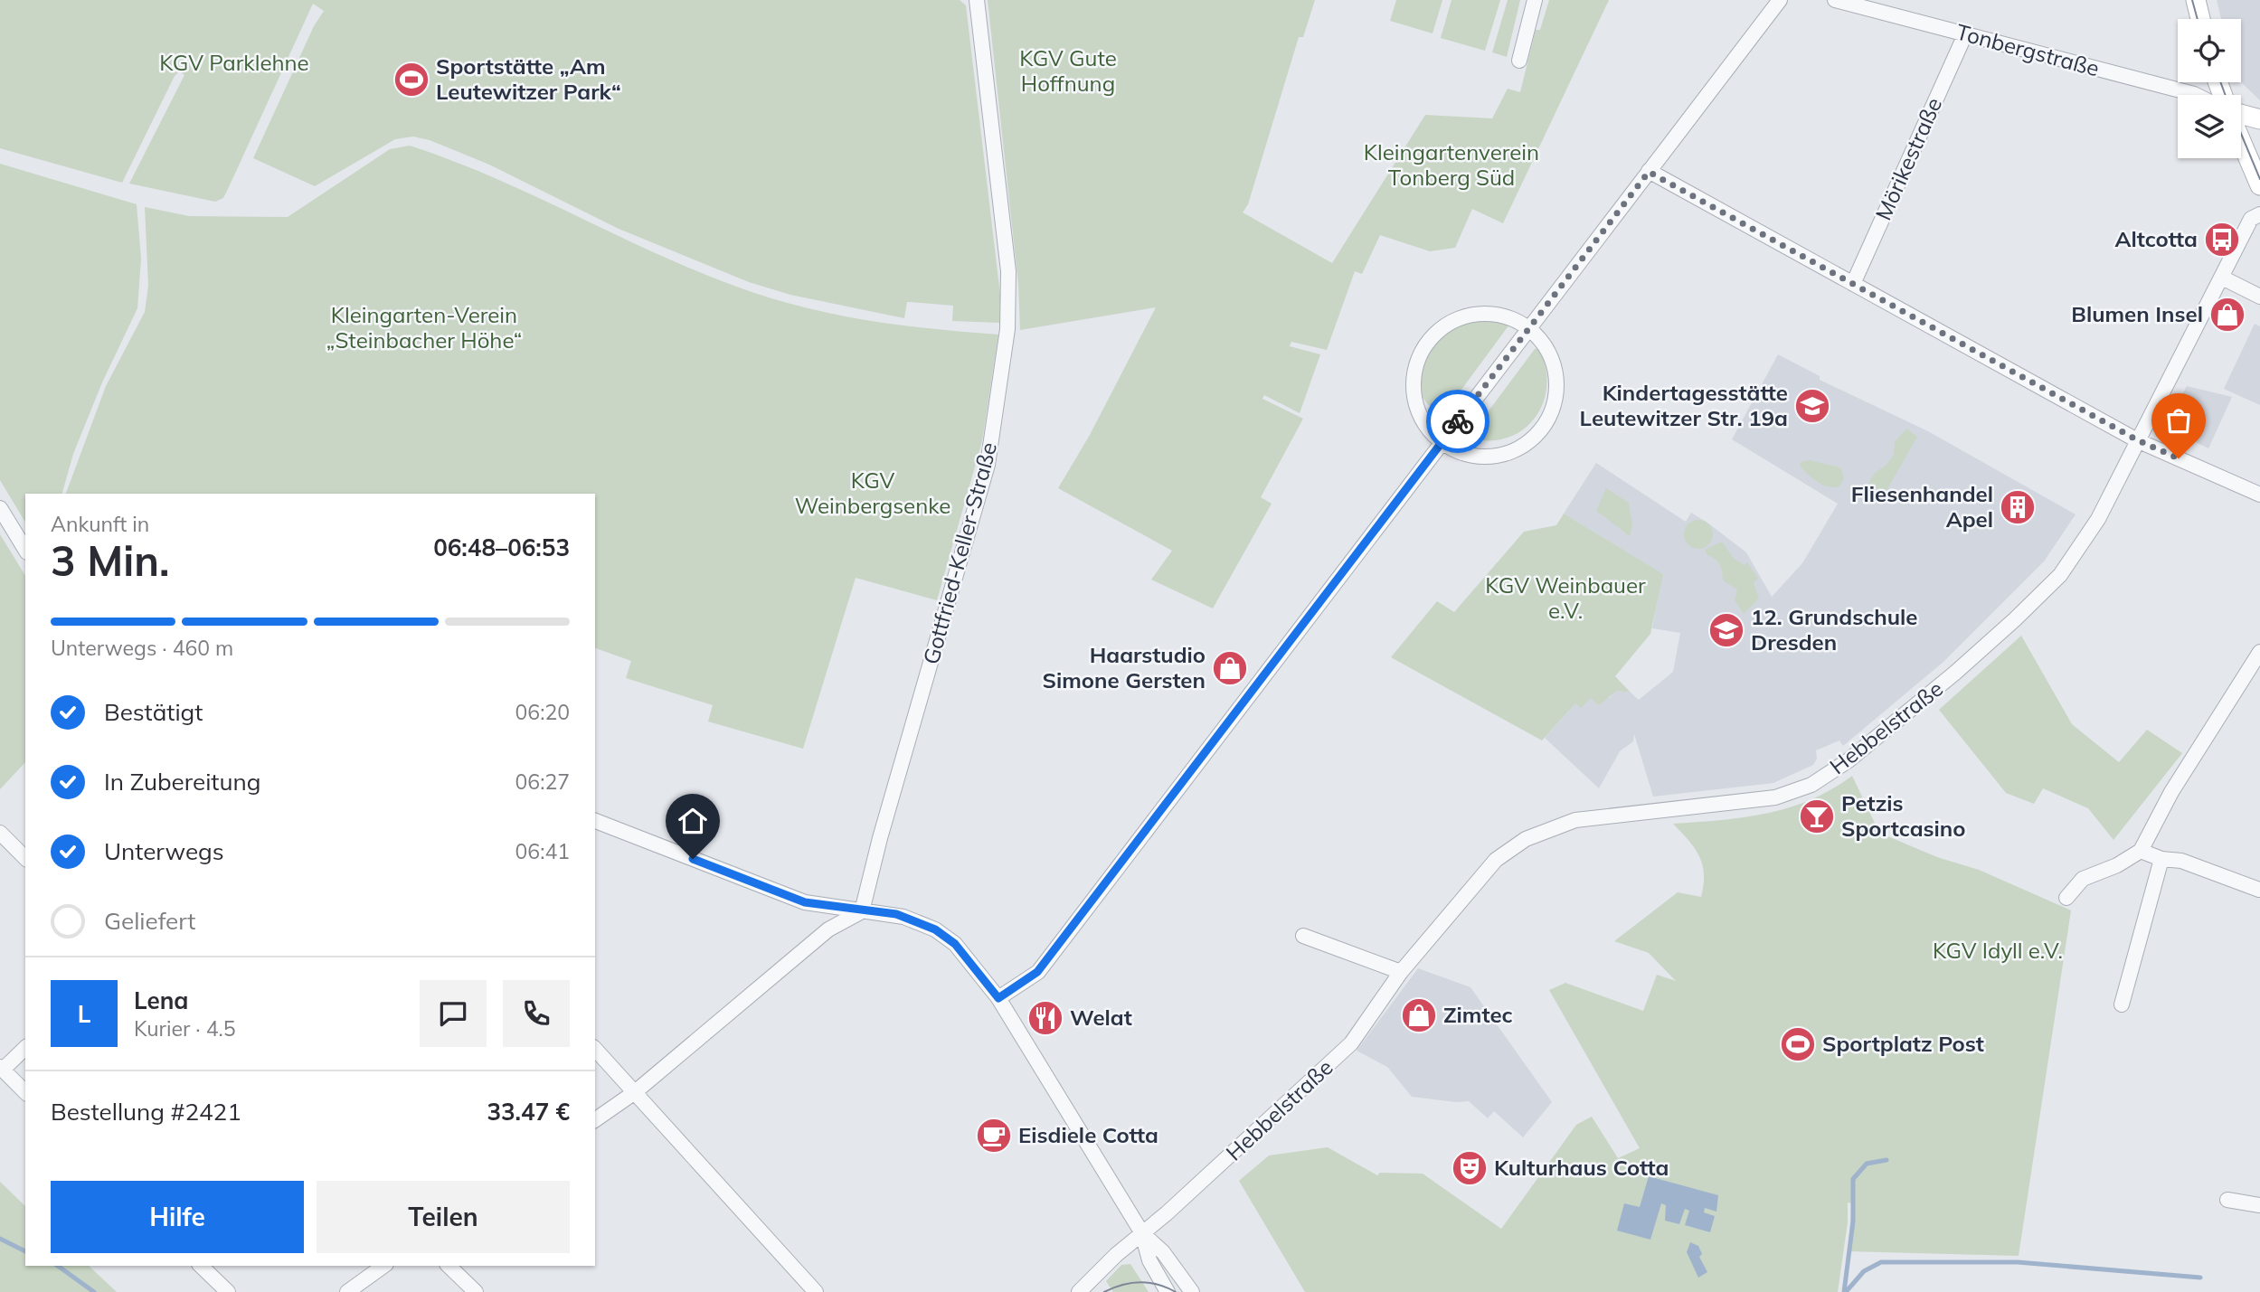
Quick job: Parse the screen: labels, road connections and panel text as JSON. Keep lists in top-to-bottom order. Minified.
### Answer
{"streets":{"street":["Tonbergstraße","Mörikestraße","Gottfried-Keller-Straße","Hebbelstraße"]},"crossings":[["Tonbergstraße","Mörikestraße"]],"parks":["KGV Gute Hoffnung","KGV Parklehne","Kleingartenverein Tonberg Süd","Kleingarten-Verein „Steinbacher Höhe“","KGV Weinbergsenke","KGV Weinbauer e.V.","KGV Idyll e.V."],"places":{"sports":["Sportstätte „Am Leutewitzer Park“","Sportplatz Post"],"bus stop":["Altcotta"],"shop":["Blumen Insel","Haarstudio Simone Gersten","Zimtec"],"school or university":["Kindertagesstätte Leutewitzer Str. 19a","12. Grundschule Dresden"],"building":["Fliesenhandel Apel"],"bar":["Petzis Sportcasino"],"restaurant":["Welat"],"cafe":["Eisdiele Cotta"],"theatre":["Kulturhaus Cotta"]},"page":{"heading":["3 Min.","Ankunft in","06:48–06:53"],"panel":["Lena","Kurier · 4.5","Bestellung #2421","33.47 €"],"bar":"Unterwegs · 460 m","list":[["Bestätigt","06:20"],["In Zubereitung","06:27"],["Unterwegs","06:41"],"Geliefert"],"round":"L","buttons":["Hilfe","Teilen"]}}
